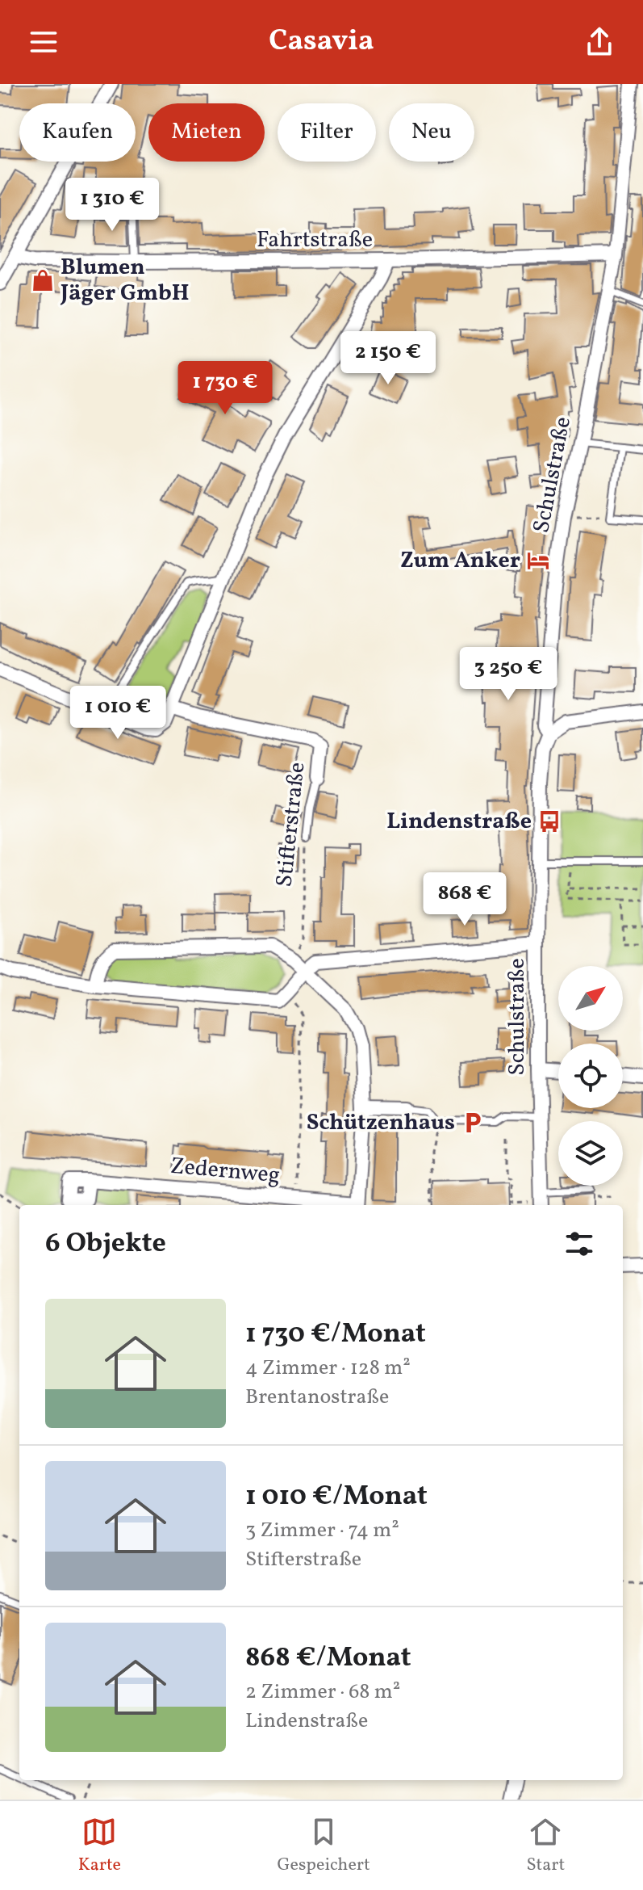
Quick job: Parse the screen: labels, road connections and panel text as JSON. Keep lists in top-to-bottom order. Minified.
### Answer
{"streets":{"street":["Fahrtstraße","Schulstraße","Stifterstraße","Zedernweg"]},"crossings":[["Fahrtstraße","Schulstraße"]],"places":{"shop":["Blumen Jäger GmbH"],"hotel":["Zum Anker"],"bus stop":["Lindenstraße"],"parking":["Schützenhaus"]},"north":"top right","page":{"header":"Casavia","chip":["Kaufen","Mieten","Filter","Neu"],"price":["1 310 €","2 150 €","1 730 €","3 250 €","1 010 €","868 €"],"heading":"6 Objekte","list":[{"name":"1 730 €/Monat","note":"4 Zimmer · 128 m² · Brentanostraße"},{"name":"1 010 €/Monat","note":"3 Zimmer · 74 m² · Stifterstraße"},{"name":"868 €/Monat","note":"2 Zimmer · 68 m² · Lindenstraße"}],"tabs":["Karte","Gespeichert","Start"]}}
